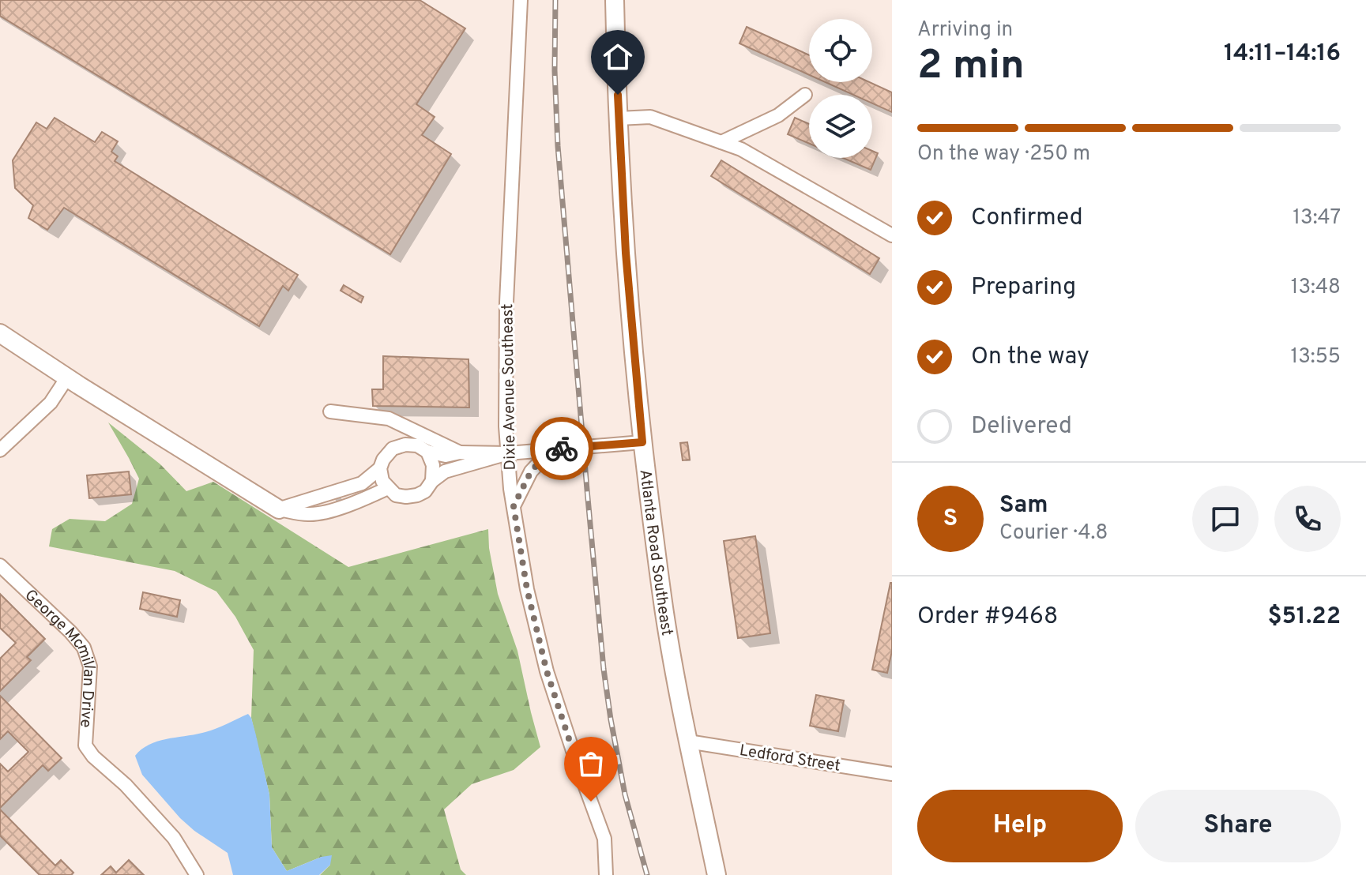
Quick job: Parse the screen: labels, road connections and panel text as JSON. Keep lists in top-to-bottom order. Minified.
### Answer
{"streets":{"main road":["Atlanta Road Southeast"],"street":["Dixie Avenue Southeast","George Mcmillan Drive","Ledford Street"]},"crossings":[["Atlanta Road Southeast","Ledford Street"]],"page":{"heading":["2 min","Arriving in","14:11–14:16"],"panel":["Sam","Courier · 4.8","Order #9468","$51.22"],"bar":"On the way · 250 m","list":[["Confirmed","13:47"],["Preparing","13:48"],["On the way","13:55"],"Delivered"],"round":"S","buttons":["Help","Share"]}}
